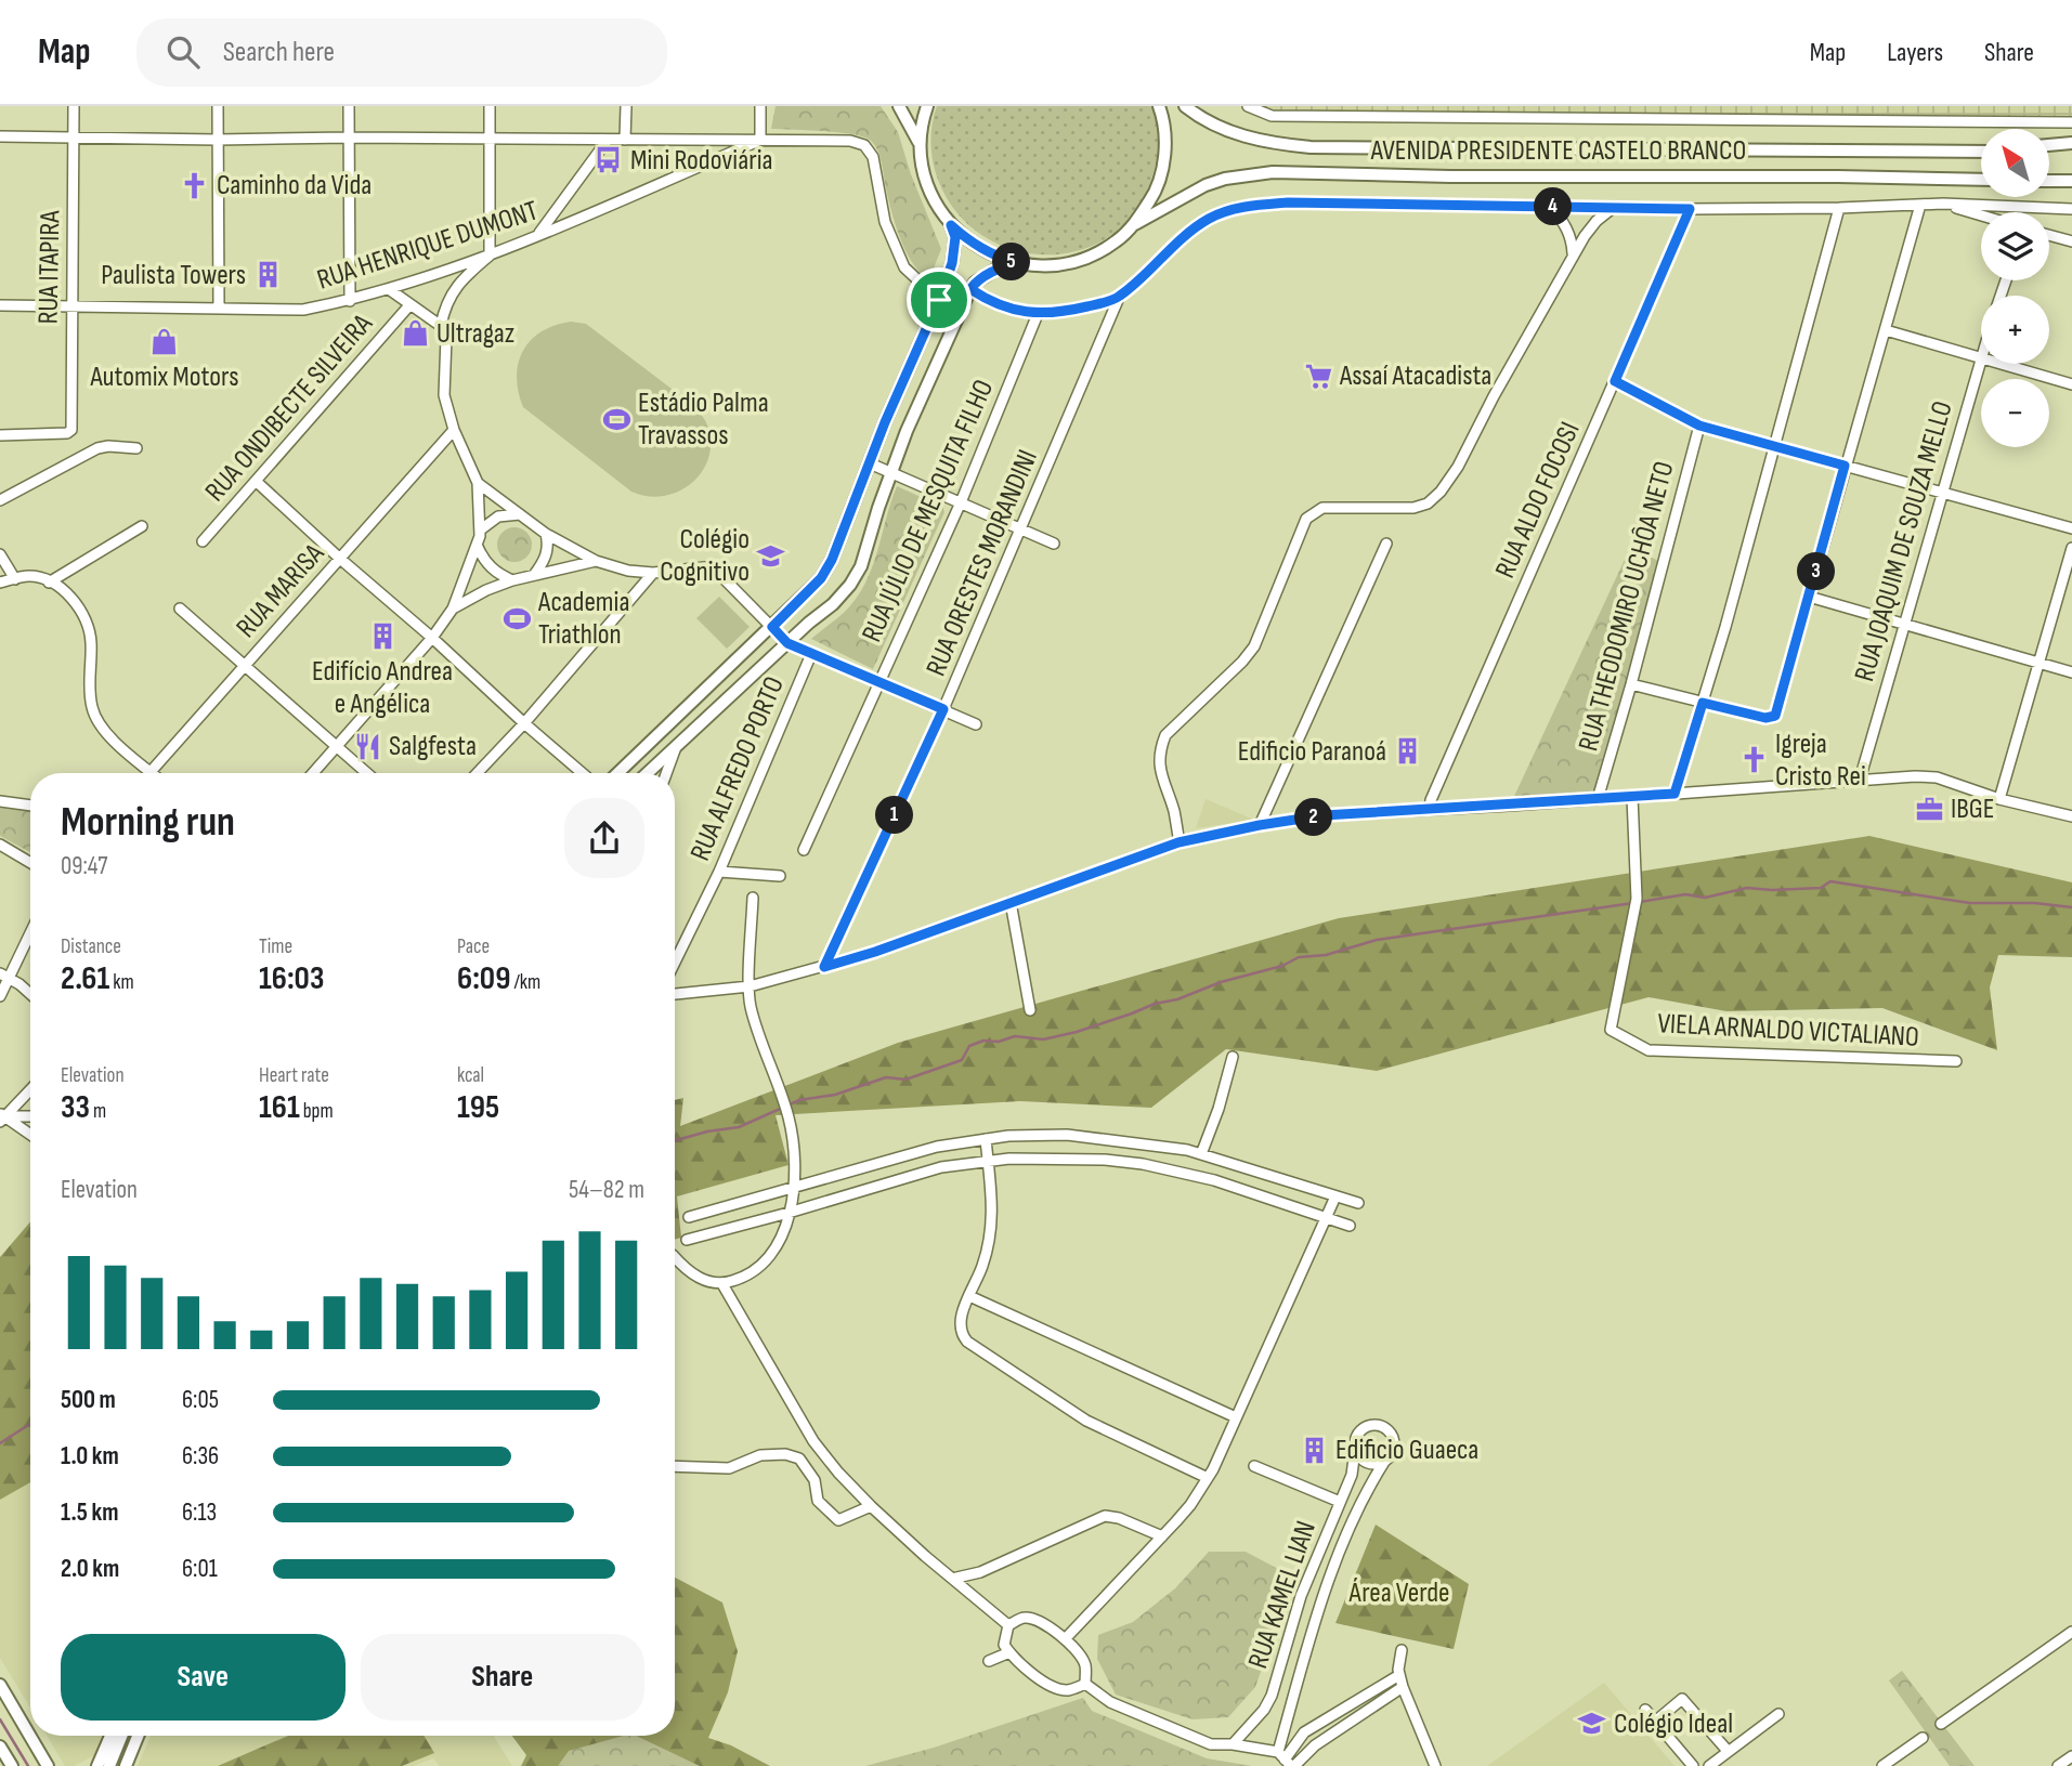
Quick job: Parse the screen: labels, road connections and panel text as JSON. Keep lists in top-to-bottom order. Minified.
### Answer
{"streets":{"main road":["AVENIDA PRESIDENTE CASTELO BRANCO"],"street":["RUA HENRIQUE DUMONT","RUA ITAPIRA","RUA ONDIBECTE SILVEIRA","RUA ALDO FOCOSI","RUA JÚLIO DE MESQUITA FILHO","RUA JOAQUIM DE SOUZA MELLO","RUA ORESTES MORANDINI","RUA MARISA","RUA THEODOMIRO UCHÔA NETO","RUA ALFREDO PORTO","VIELA ARNALDO VICTALIANO","RUA KAMEL LIAN"]},"crossings":[["AVENIDA PRESIDENTE CASTELO BRANCO","RUA ALDO FOCOSI"],["AVENIDA PRESIDENTE CASTELO BRANCO","RUA ORESTES MORANDINI"],["RUA HENRIQUE DUMONT","RUA ITAPIRA"]],"parks":["Área Verde"],"places":{"bus stop":["Mini Rodoviária"],"church":["Caminho da Vida","Igreja Cristo Rei"],"building":["Paulista Towers","Edifício Andrea e Angélica","Edificio Paranoá","Edificio Guaeca"],"shop":["Ultragaz","Automix Motors"],"supermarket":["Assaí Atacadista"],"sports":["Estádio Palma Travassos","Academia Triathlon"],"school or university":["Colégio Cognitivo","Colégio Ideal"],"restaurant":["Salgfesta"],"office":["IBGE"]},"north":"top left","page":{"header":"Map","search":"Search here","nav":["Map","Layers","Share"],"map_buttons":["+","−"],"pins":["4","5","3","1","2"],"heading":["Morning run","09:47"],"stats":[["Distance","2.61 km"],["Time","16:03"],["Pace","6:09 /km"],["Elevation","33 m"],["Heart rate","161 bpm"],["kcal","195"]],"chart":["Elevation","54–82 m"],"list":[{"name":"500 m","note":"6:05"},{"name":"1.0 km","note":"6:36"},{"name":"1.5 km","note":"6:13"},{"name":"2.0 km","note":"6:01"}],"buttons":["Save","Share"]}}
